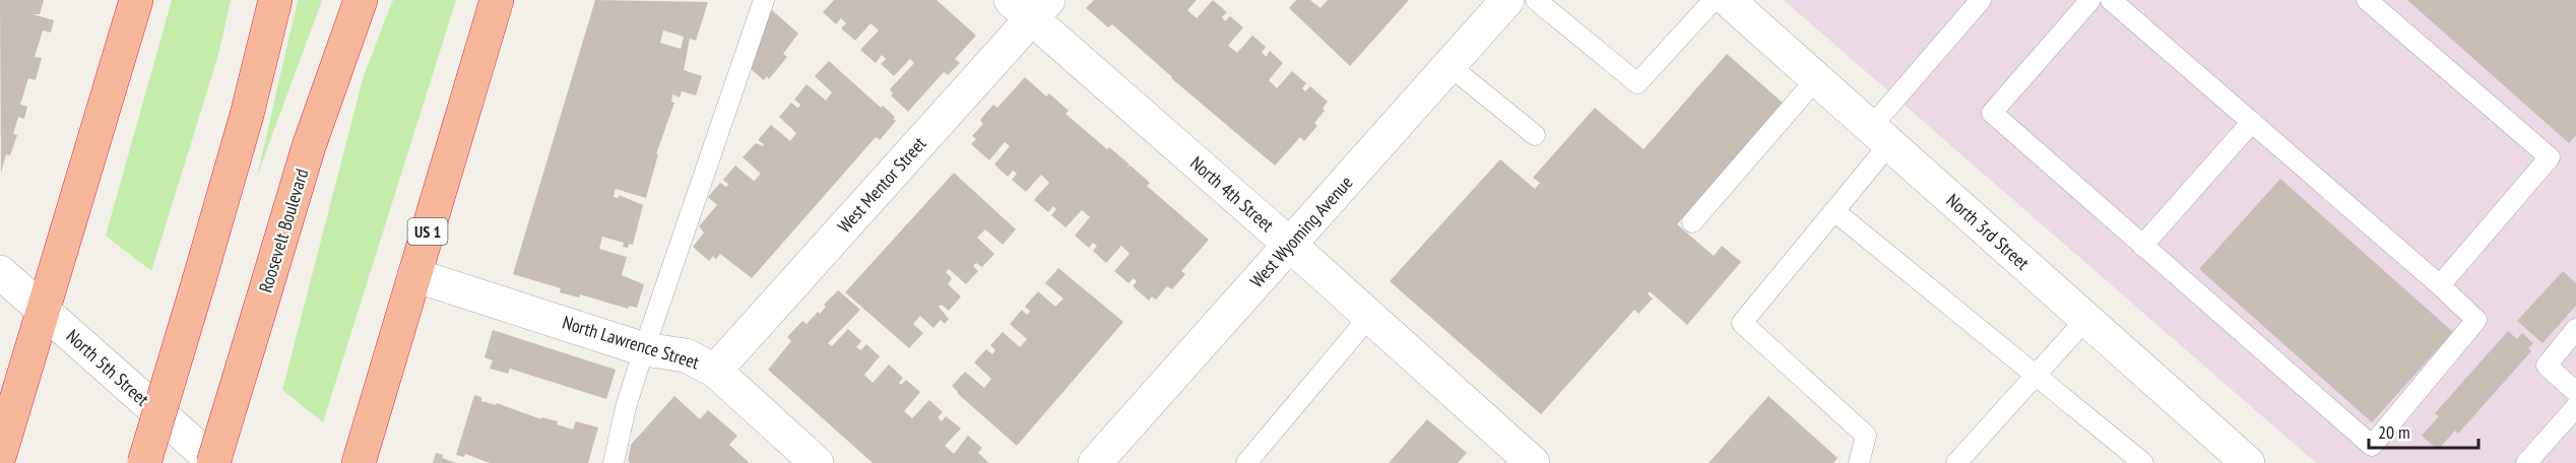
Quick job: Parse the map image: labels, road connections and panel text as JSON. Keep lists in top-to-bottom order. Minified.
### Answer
{"streets":{"highway":["Roosevelt Boulevard","US 1"],"street":["West Mentor Street","North 4th Street","West Wyoming Avenue","North 3rd Street","North Lawrence Street","North 5th Street"]},"crossings":[["West Mentor Street","North 4th Street"],["West Mentor Street","North Lawrence Street"],["North 4th Street","West Wyoming Avenue"],["Roosevelt Boulevard","North 5th Street"],["US 1","North Lawrence Street"]],"scale_bar":"20 m"}
